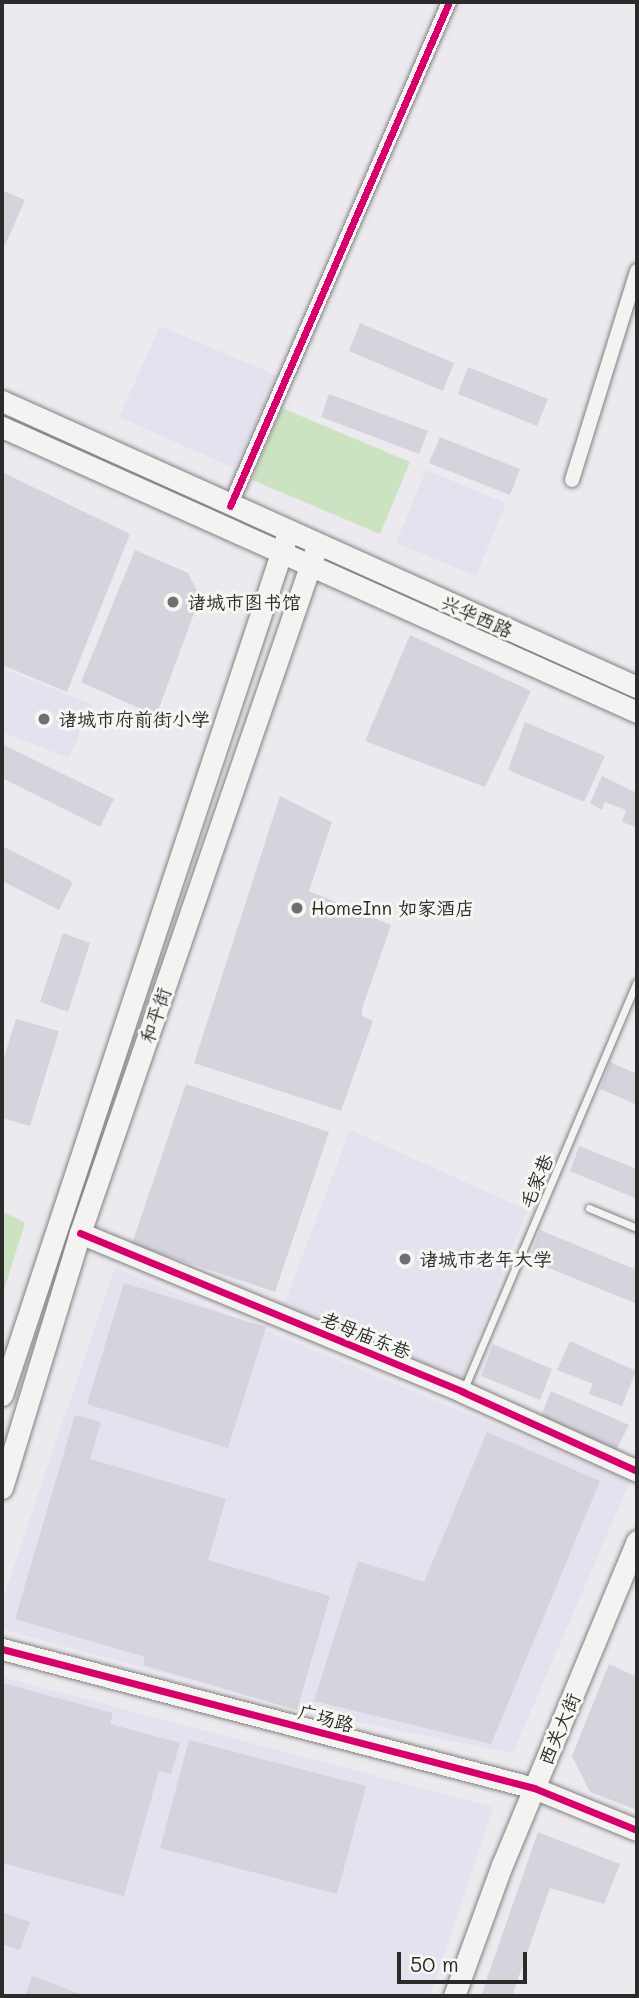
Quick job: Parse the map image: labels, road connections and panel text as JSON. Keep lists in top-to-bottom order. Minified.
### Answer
{"streets":{"main road":["兴华西路","和平街","老母庙东巷","广场路","西关大街"],"lane":["毛家巷"]},"crossings":[["兴华西路","和平街"],["和平街","老母庙东巷"],["毛家巷","老母庙东巷"],["广场路","西关大街"]],"places":["诸城市图书馆","诸城市府前街小学","HomeInn 如家酒店","诸城市老年大学"],"scale_bar":"50 m"}
